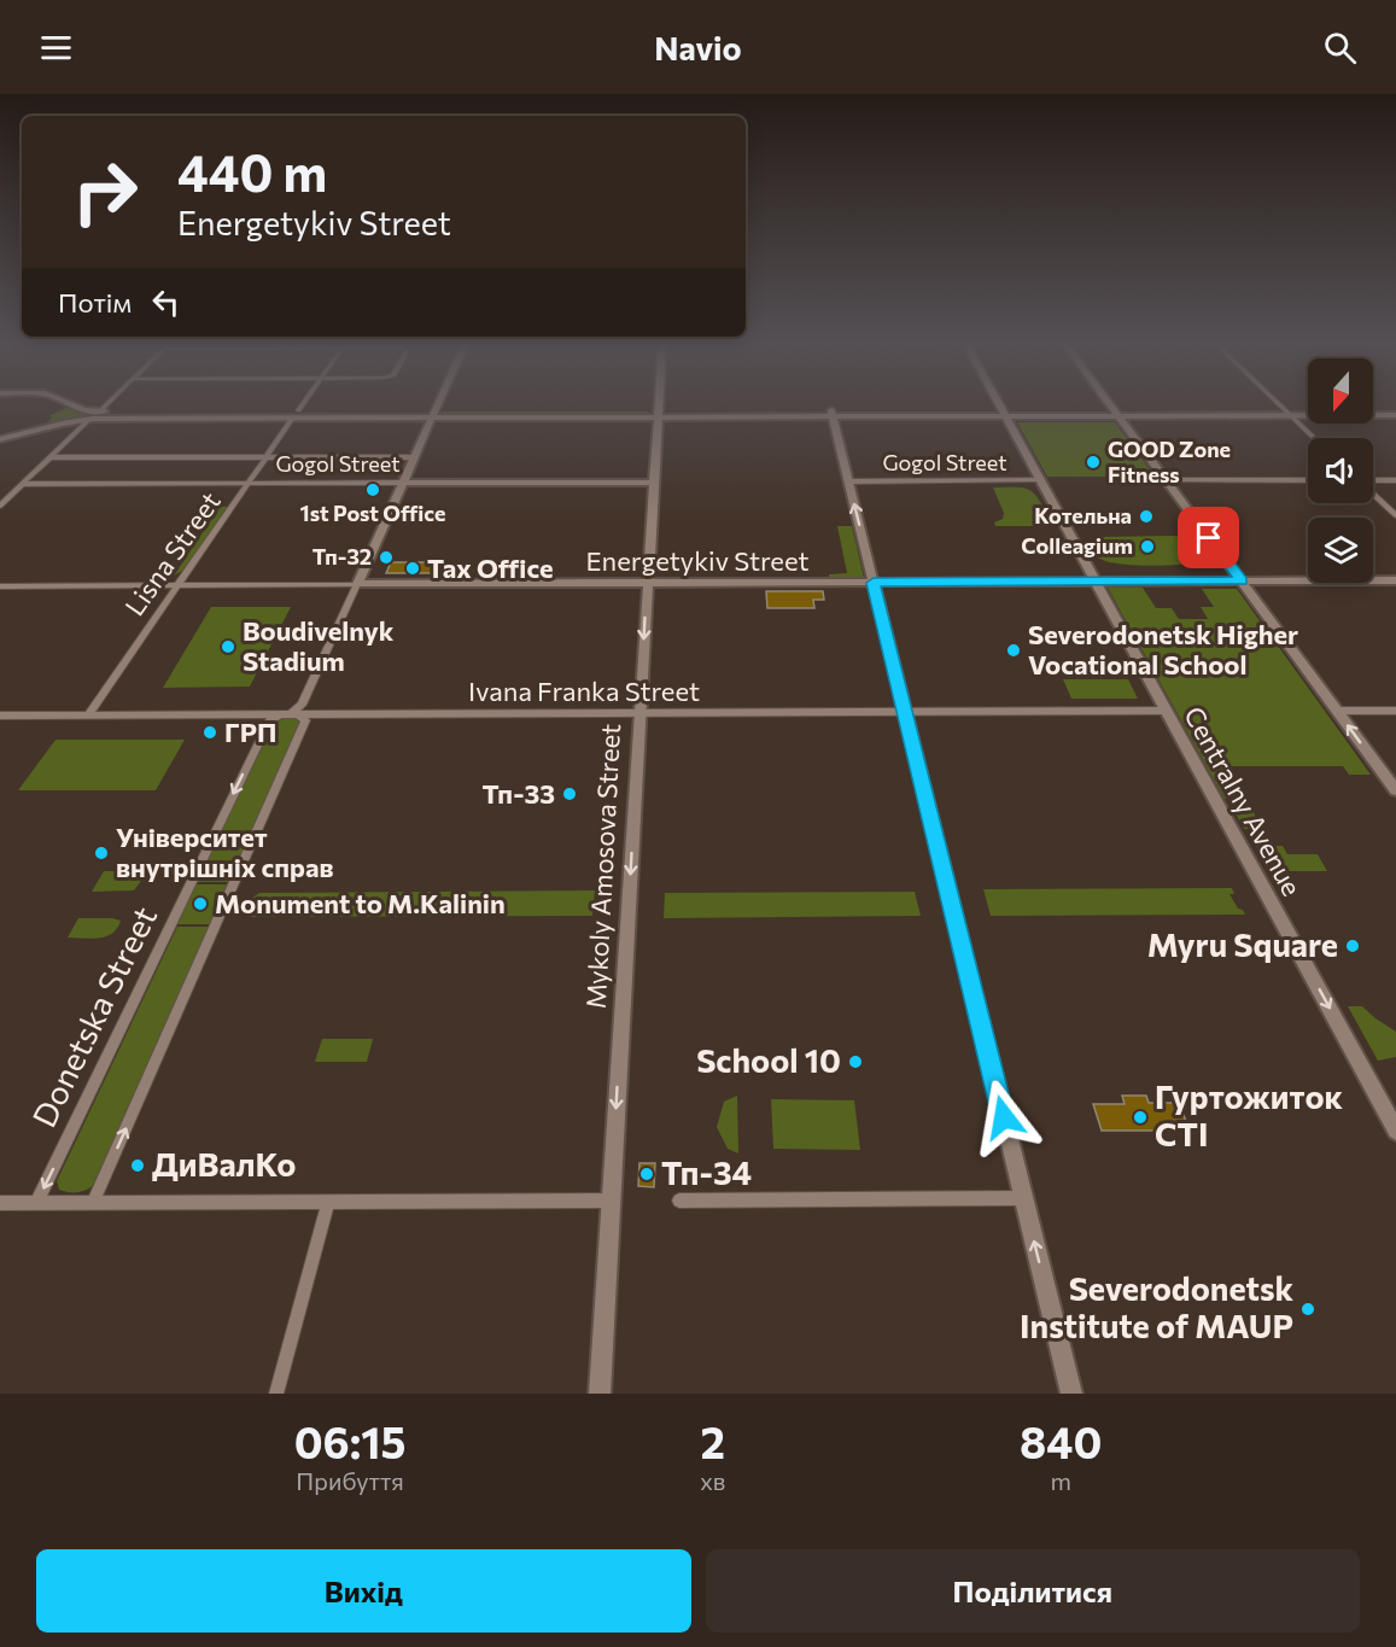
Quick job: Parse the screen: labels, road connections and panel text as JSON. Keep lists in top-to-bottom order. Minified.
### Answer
{"streets":{"street":["Gogol Street","Lisna Street","Energetykiv Street","Ivana Franka Street","Centralny Avenue","Mykoly Amosova Street","Donetska Street"]},"crossings":[["Gogol Street","Lisna Street"],["Gogol Street","Centralny Avenue"],["Gogol Street","Mykoly Amosova Street"],["Gogol Street","Donetska Street"],["Lisna Street","Energetykiv Street"],["Lisna Street","Ivana Franka Street"],["Energetykiv Street","Centralny Avenue"],["Energetykiv Street","Mykoly Amosova Street"],["Energetykiv Street","Donetska Street"],["Ivana Franka Street","Centralny Avenue"],["Ivana Franka Street","Mykoly Amosova Street"],["Ivana Franka Street","Donetska Street"]],"one_way":["Centralny Avenue","Mykoly Amosova Street"],"places":["GOOD Zone Fitness","1st Post Office","Котельна","Colleagium","Тп-32","Tax Office","Boudivelnyk Stadium","Severodonetsk Higher Vocational School","ГРП","Тп-33","Університет внутрішніх справ","Monument to M.Kalinin","Myru Square","School 10","Гуртожиток СТІ","ДиВалКо","Тп-34","Severodonetsk Institute of MAUP"],"north":"bottom","page":{"header":"Navio","turn":["440 m","Energetykiv Street"],"then":"Потім","eta":["06:15","Прибуття","2","хв","840","m"],"buttons":["Вихід","Поділитися"]}}
